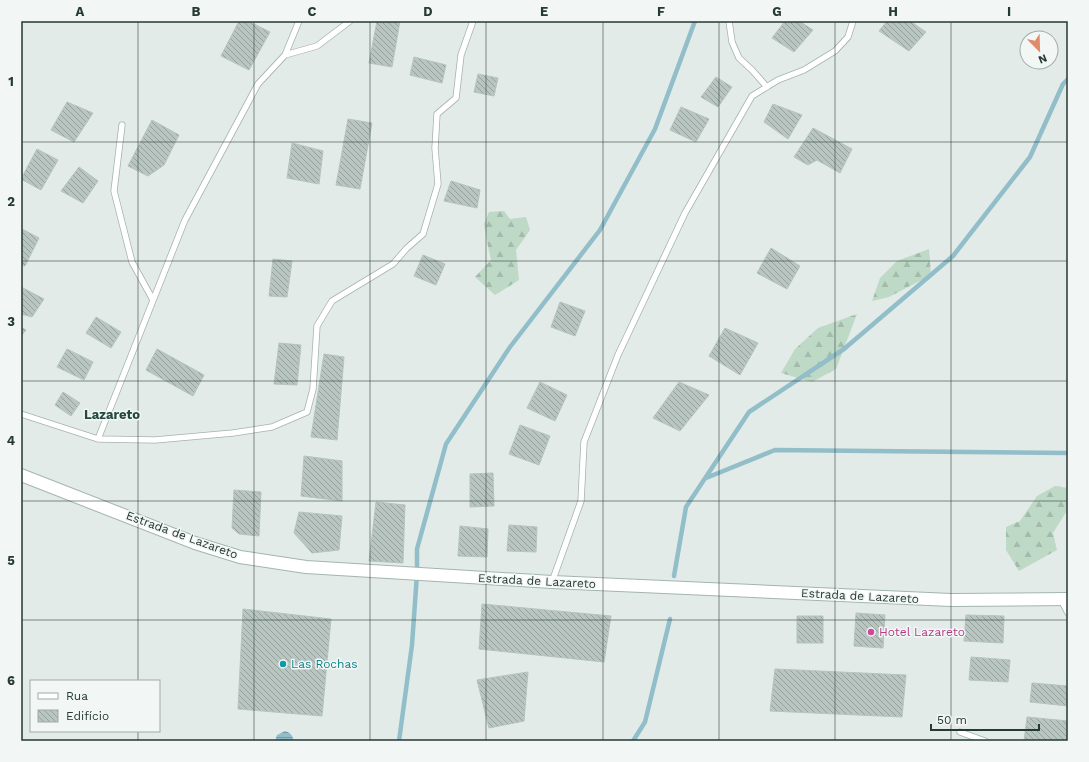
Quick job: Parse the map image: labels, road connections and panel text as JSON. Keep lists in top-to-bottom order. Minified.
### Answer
{"streets":{"street":["Estrada de Lazareto"]},"districts":["Lazareto"],"places":["Hotel Lazareto","Las Rochas"],"legend":["Rua","Edifício"],"scale_bar":"50 m","north":"bottom right","grid":{"columns":["A","B","C","D","E","F","G","H","I"],"rows":["1","2","3","4","5","6"]}}
